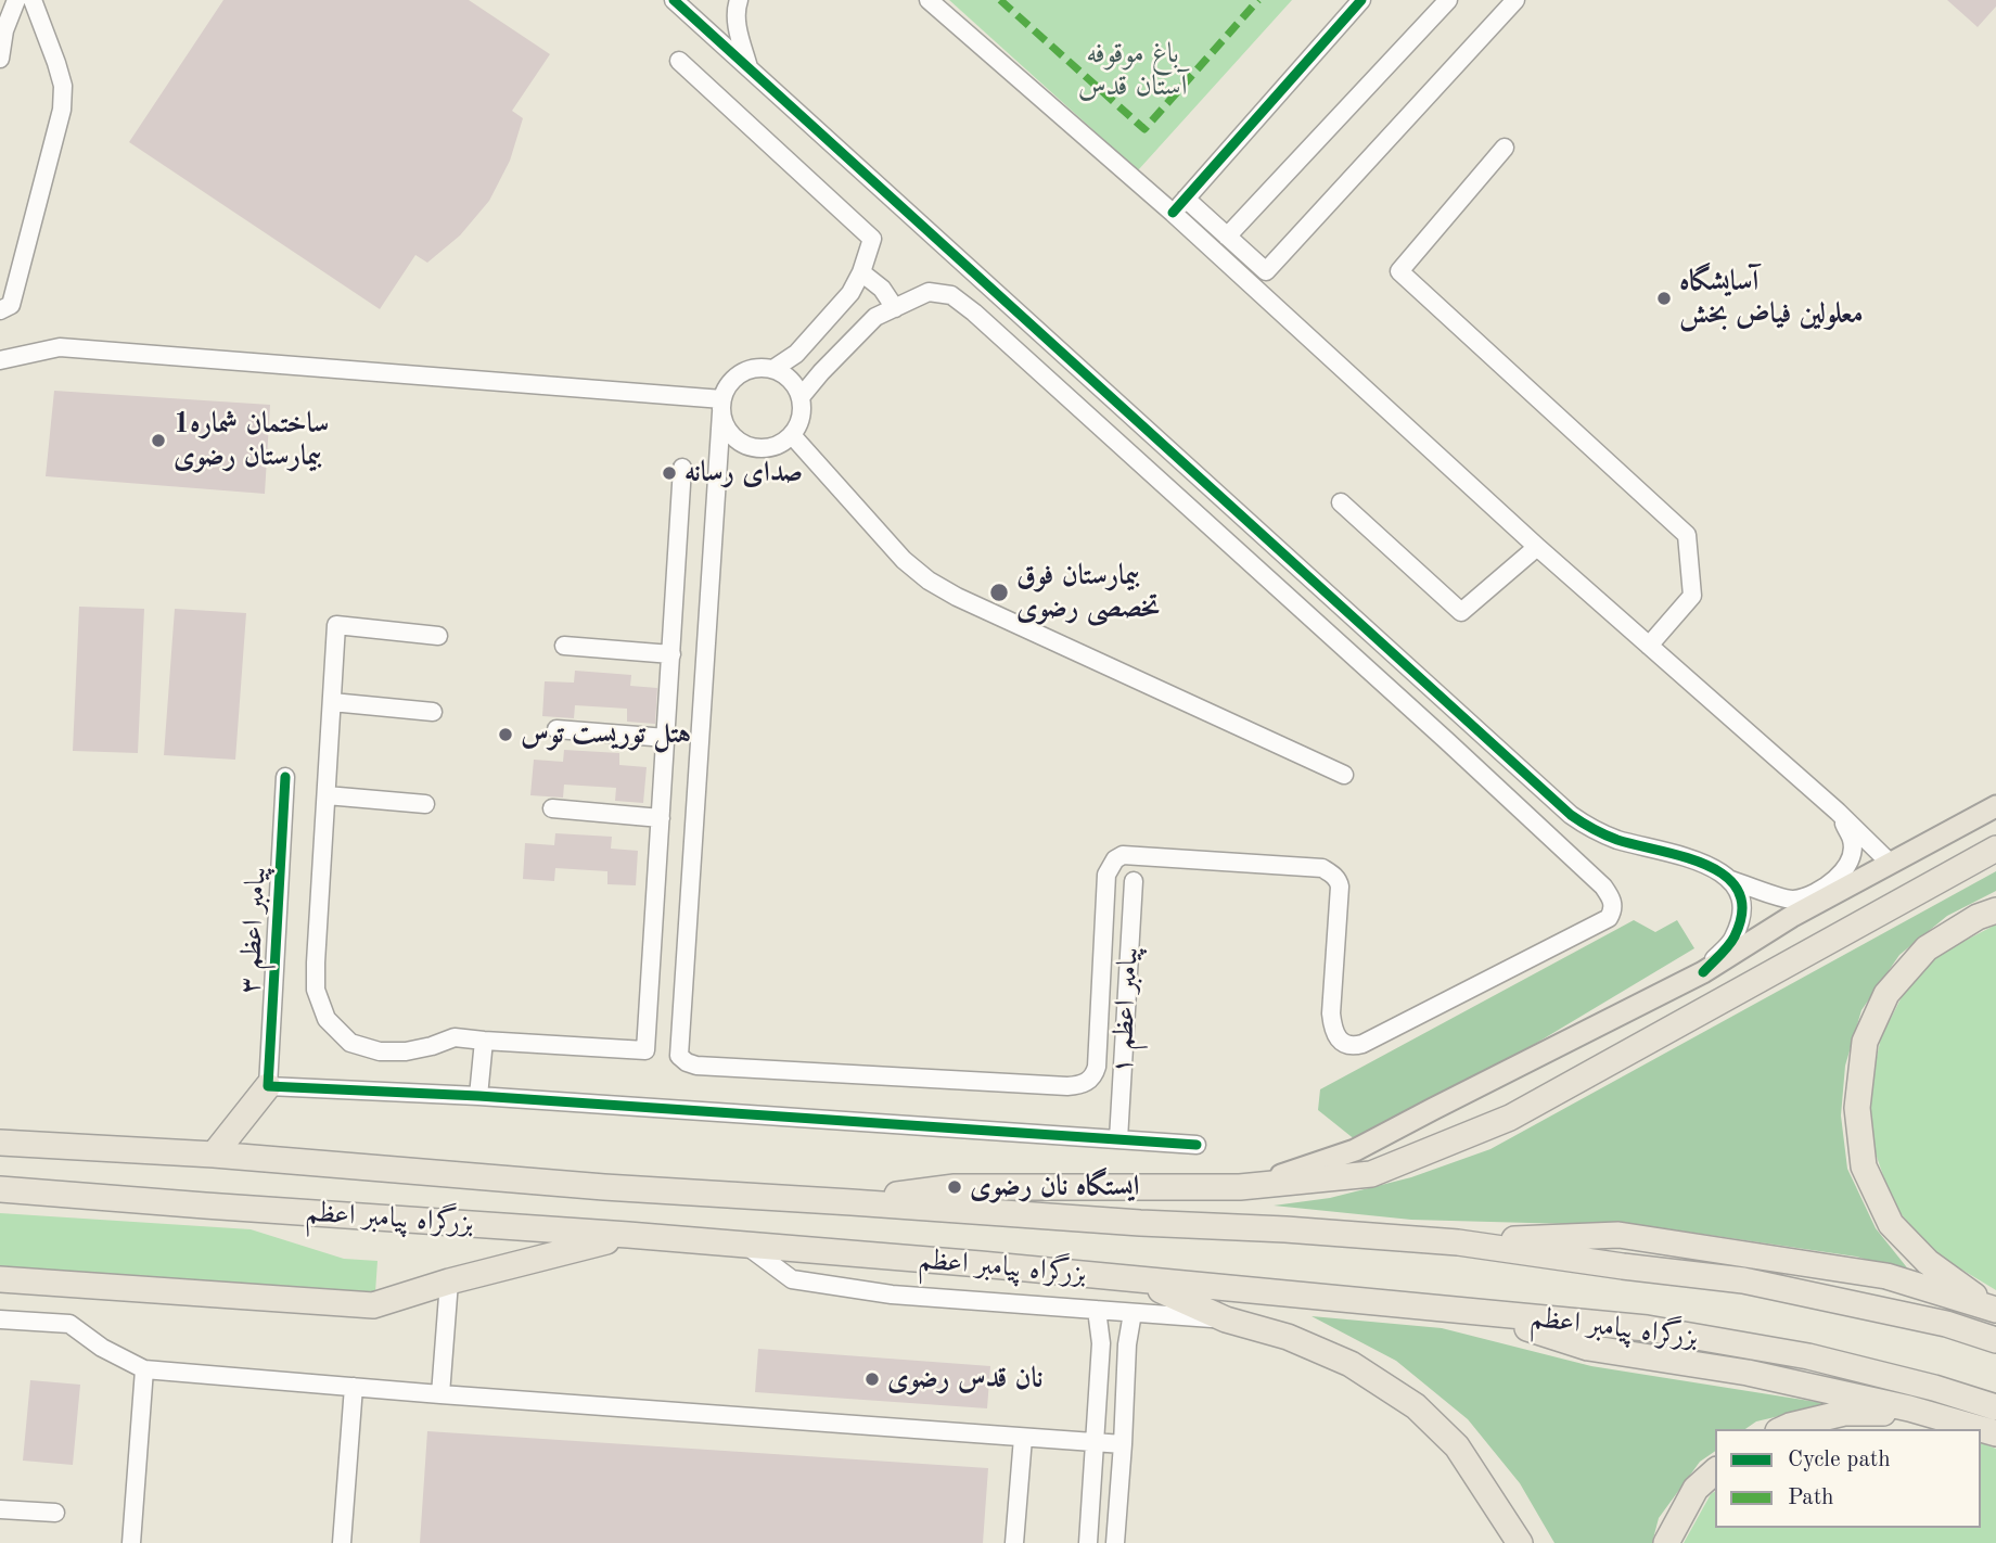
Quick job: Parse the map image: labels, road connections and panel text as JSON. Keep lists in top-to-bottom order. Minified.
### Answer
{"streets":{"highway":["بزرگراه پیامبر اعظم"],"street":["پیامبر اعظم ۳","پیامبر اعظم ۱"]},"parks":["باغ موقوفه آستان قدس"],"places":["آسایشگاه معلولین فیاض بخش","ساختمان شماره1 بیمارستان رضوی","صدای رسانه","بیمارستان فوق تخصصی رضوی","هتل توریست توس","ایستگاه نان رضوی","نان قدس رضوی"],"legend":["Cycle path","Path"]}
